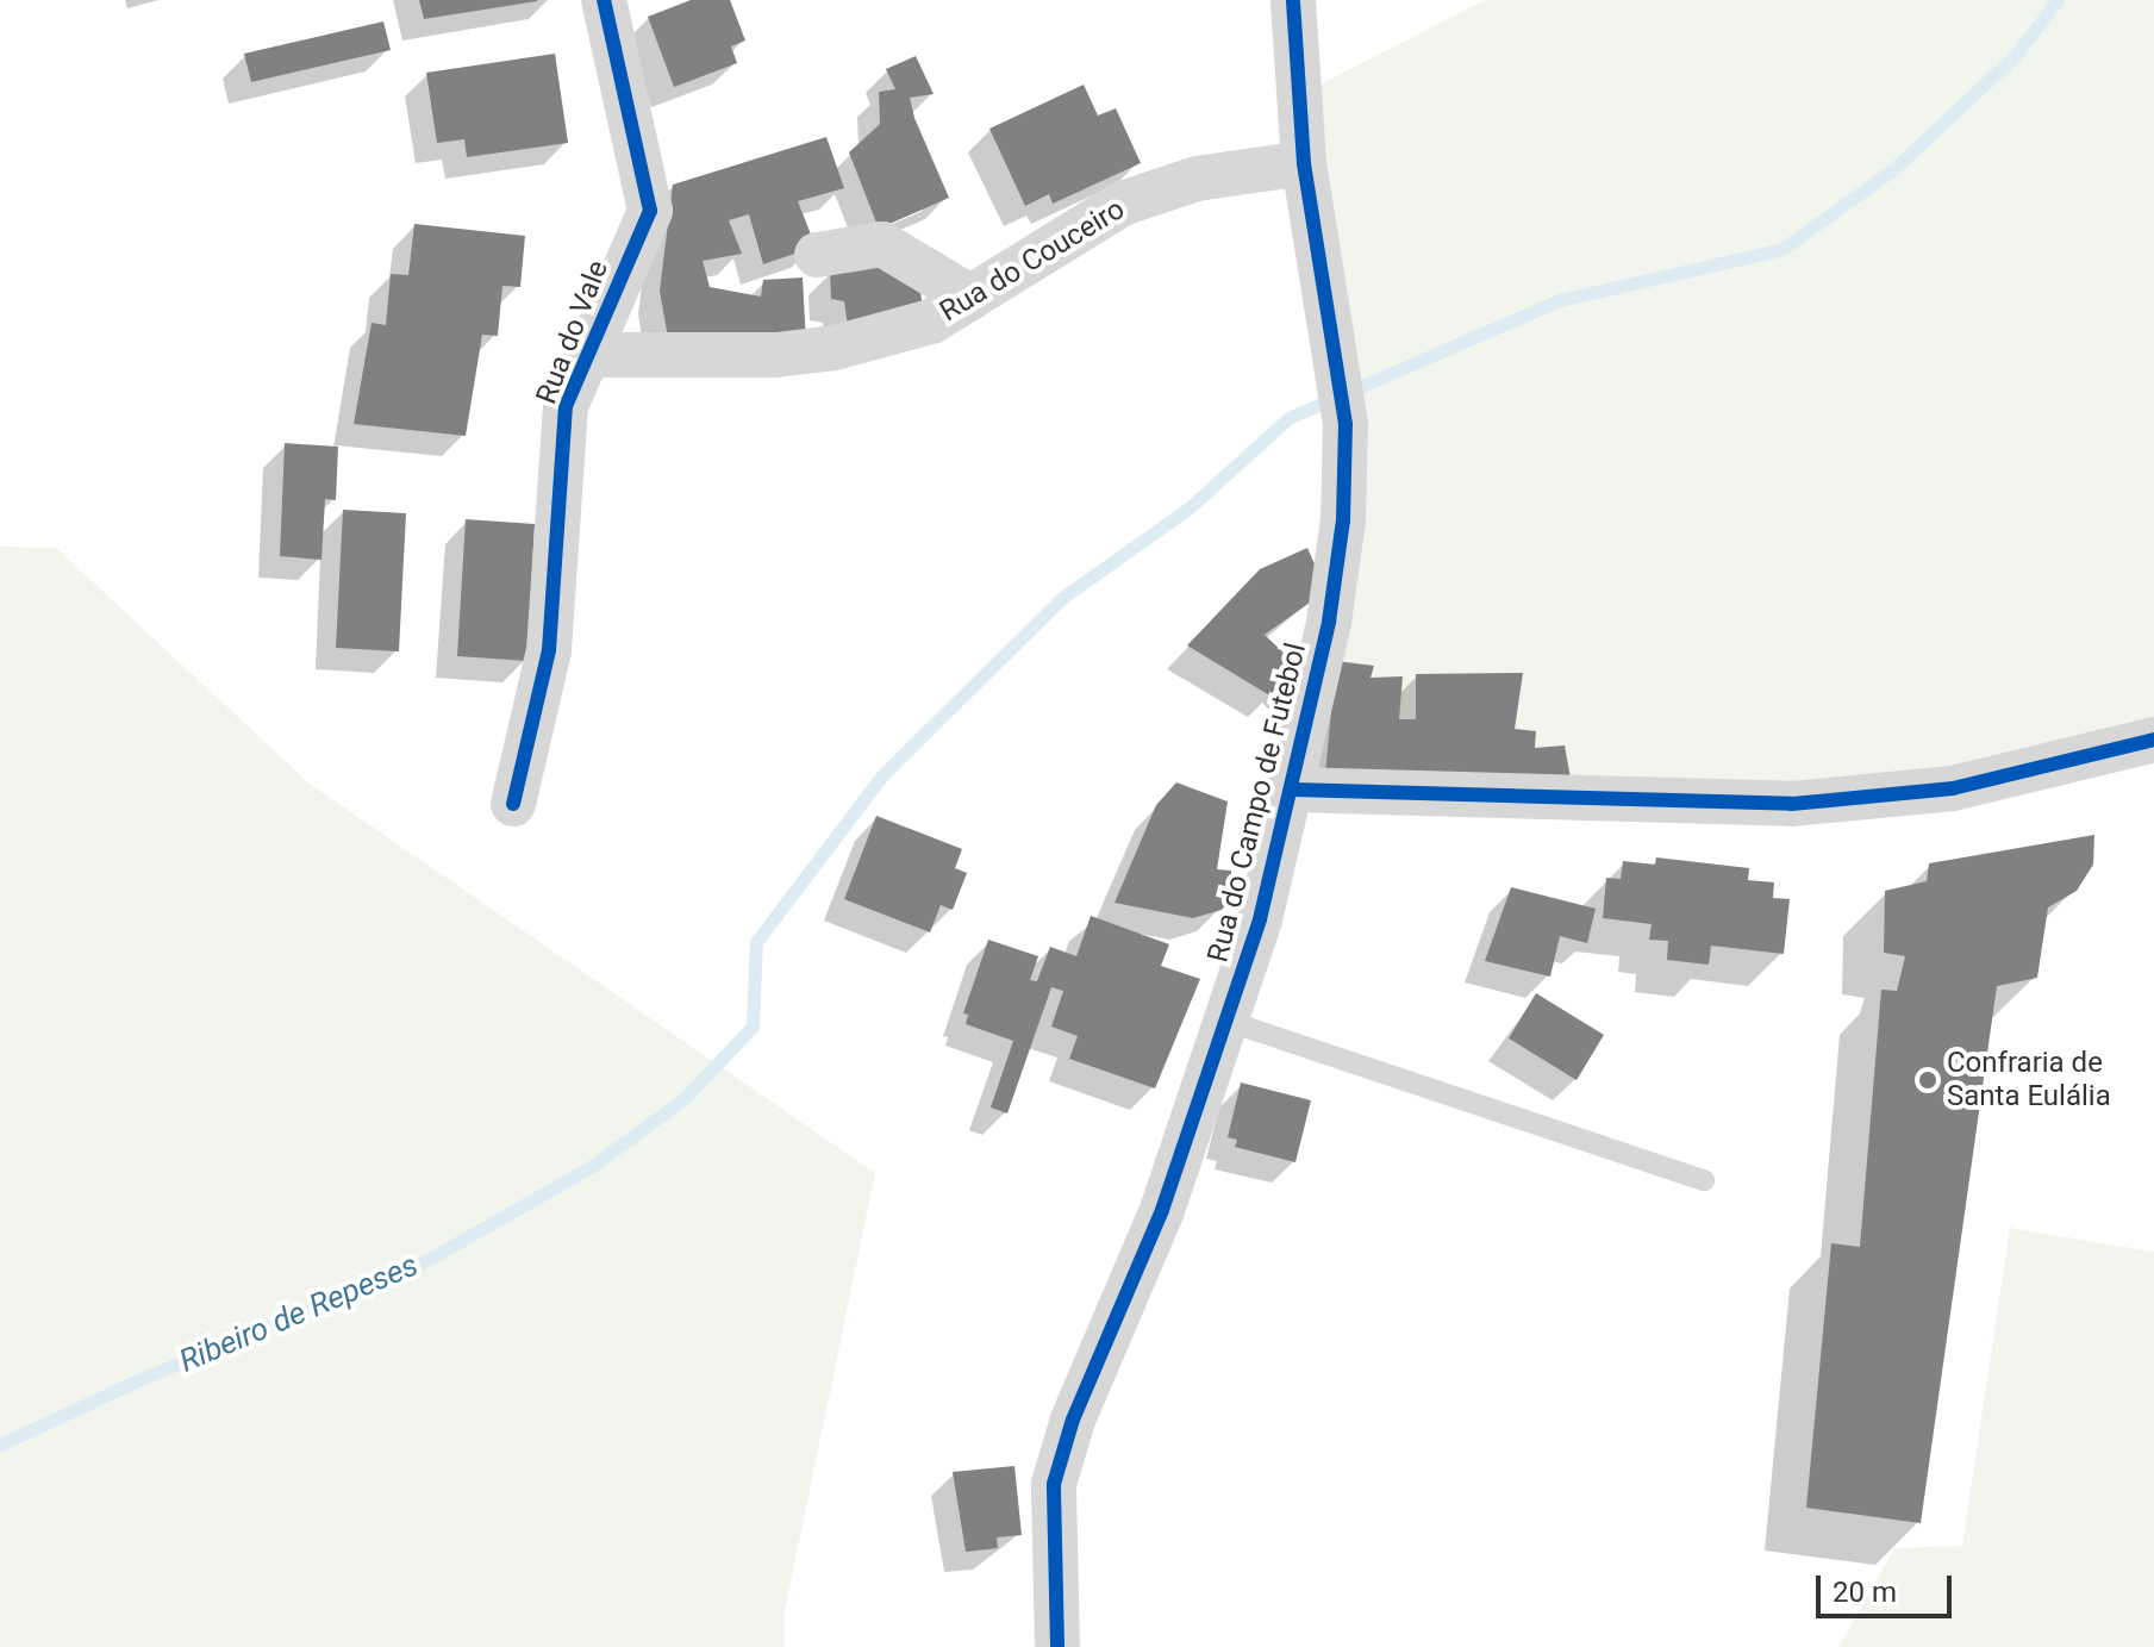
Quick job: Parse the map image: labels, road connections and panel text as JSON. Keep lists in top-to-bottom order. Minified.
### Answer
{"streets":{"street":["Rua do Couceiro","Rua do Vale","Rua do Campo de Futebol"]},"crossings":[["Rua do Couceiro","Rua do Vale"],["Rua do Couceiro","Rua do Campo de Futebol"]],"water":["Ribeiro de Repeses"],"places":["Confraria de Santa Eulália"],"scale_bar":"20 m"}
